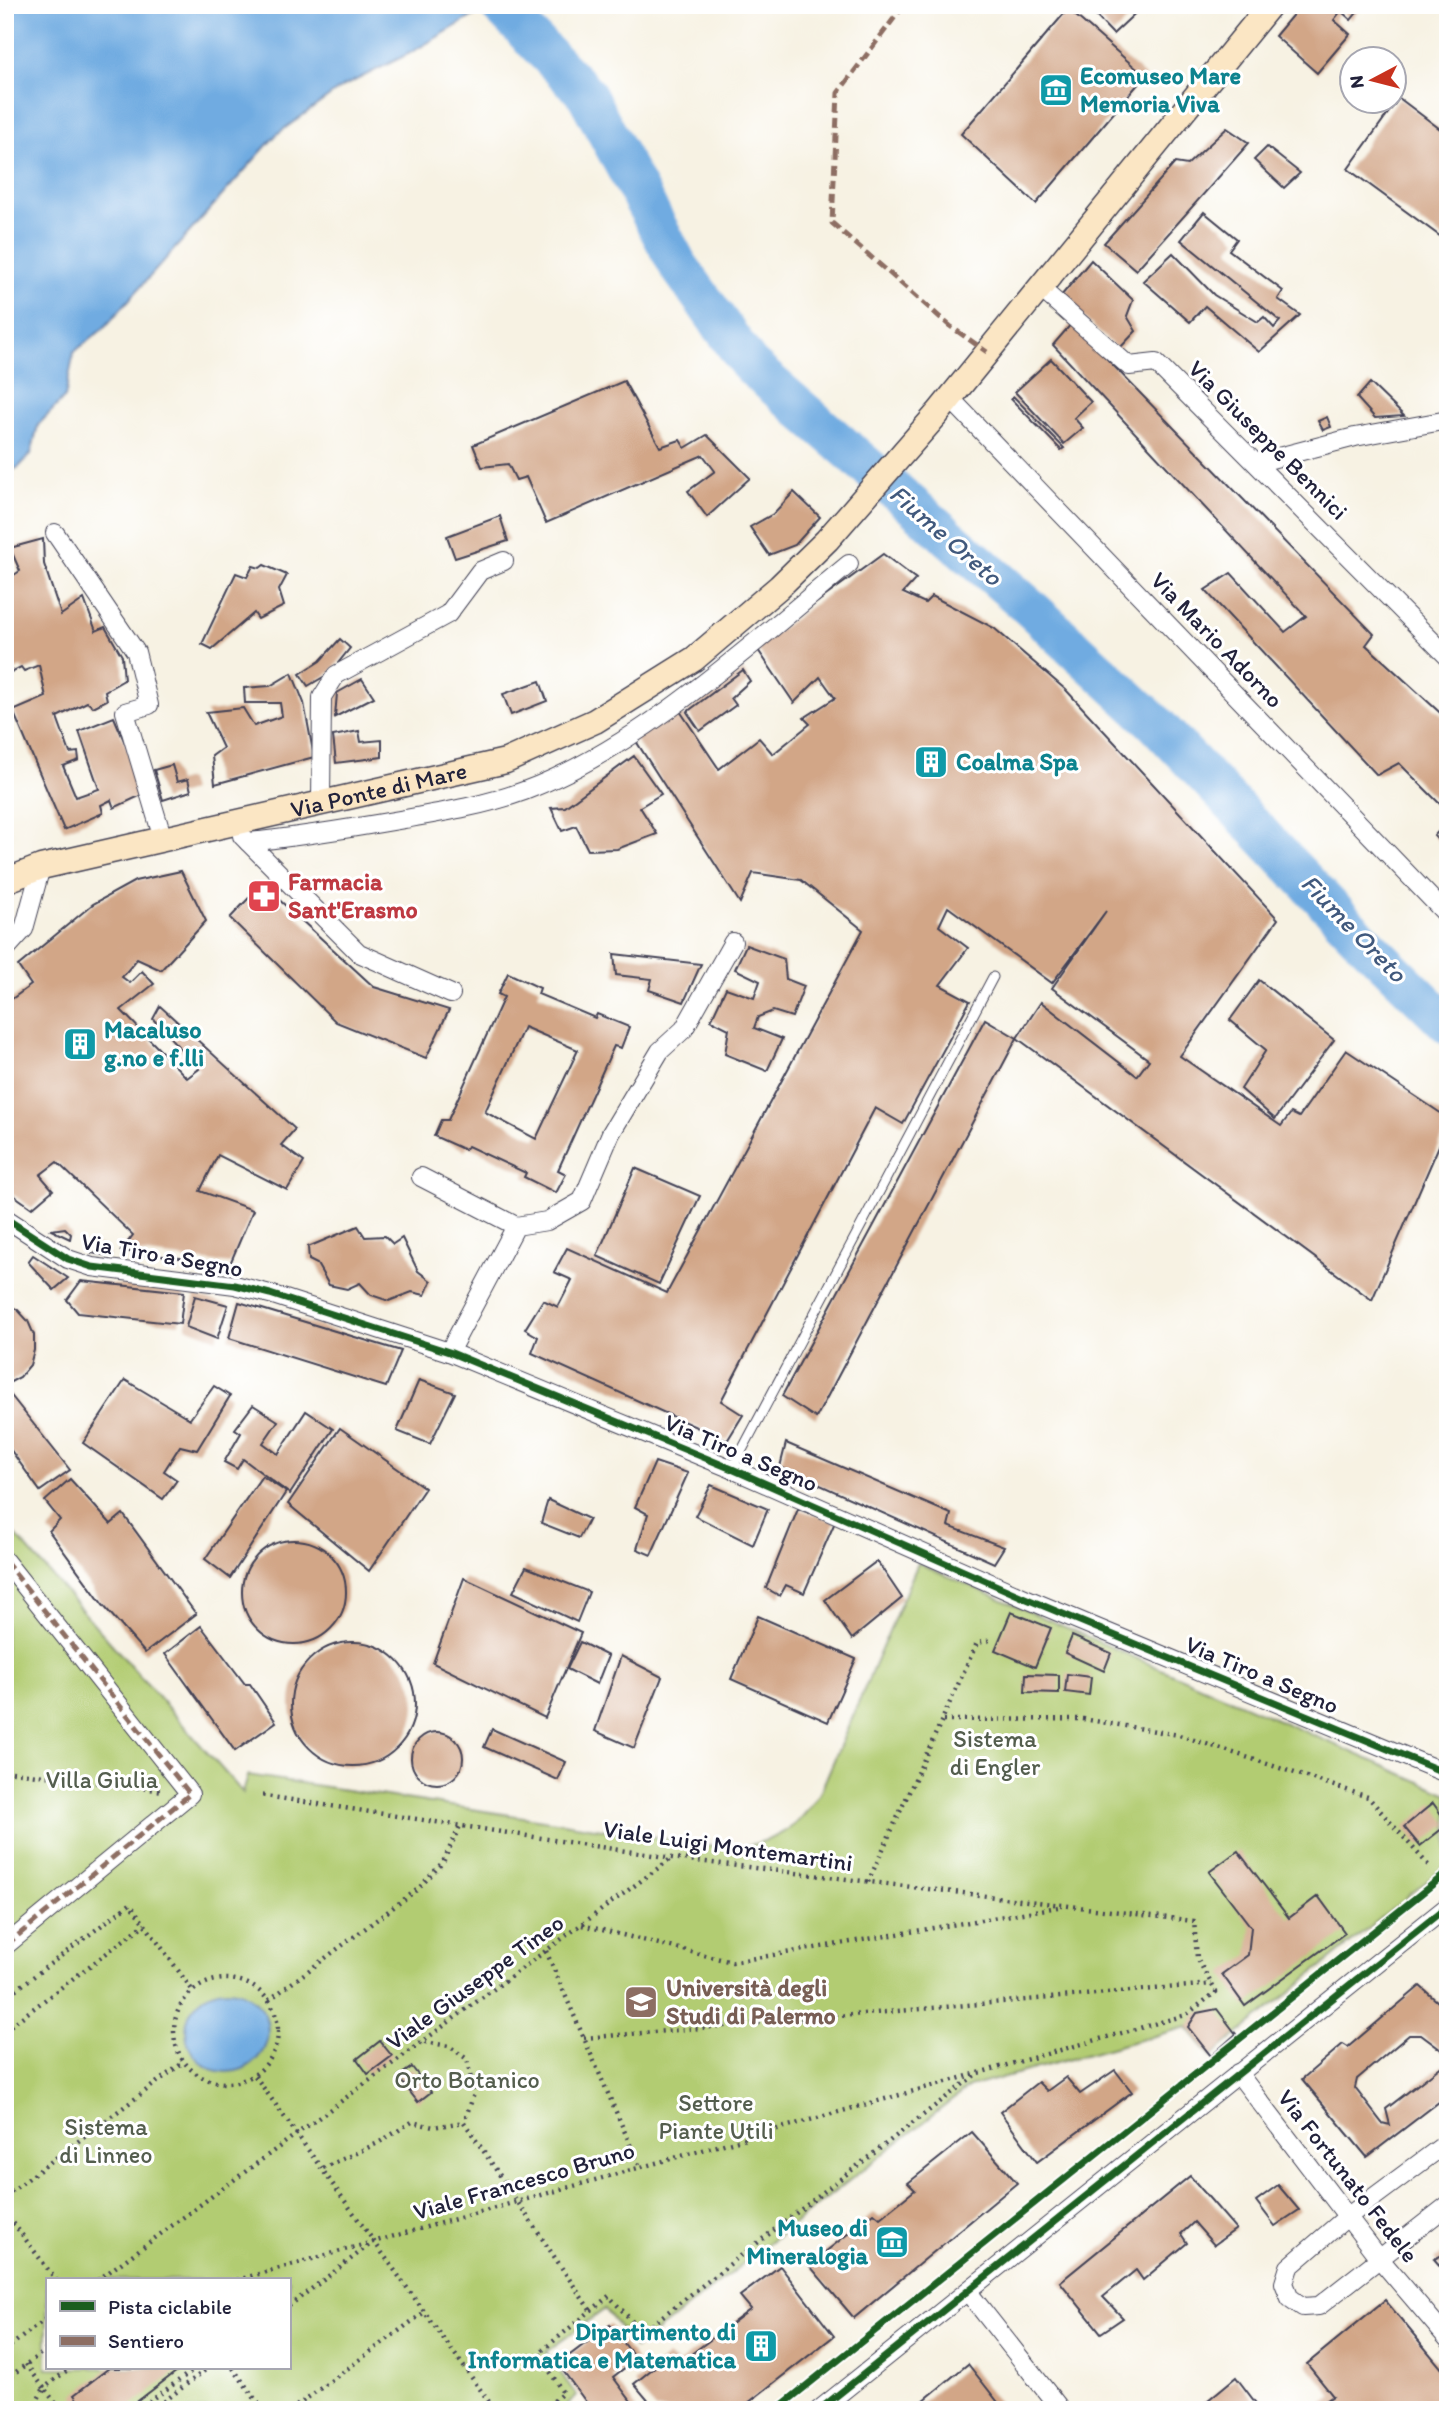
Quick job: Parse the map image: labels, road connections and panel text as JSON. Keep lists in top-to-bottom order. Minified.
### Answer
{"streets":{"main road":["Via Ponte di Mare"],"street":["Via Giuseppe Bennici","Via Mario Adorno","Via Tiro a Segno","Via Fortunato Fedele"],"path":["Viale Luigi Montemartini","Viale Giuseppe Tineo","Viale Francesco Bruno"]},"crossings":[["Via Giuseppe Bennici","Via Ponte di Mare"],["Via Mario Adorno","Via Ponte di Mare"],["Viale Luigi Montemartini","Viale Giuseppe Tineo"],["Viale Luigi Montemartini","Viale Francesco Bruno"]],"water":["Fiume Oreto"],"parks":["Sistema di Engler","Villa Giulia","Orto Botanico","Settore Piante Utili","Sistema di Linneo"],"places":{"museum":["Ecomuseo Mare Memoria Viva","Museo di Mineralogia"],"building":["Coalma Spa","Macaluso g.no e f.lli","Dipartimento di Informatica e Matematica"],"pharmacy":["Farmacia Sant'Erasmo"],"school or university":["Università degli Studi di Palermo"]},"legend":["Pista ciclabile","Sentiero"],"north":"left"}
